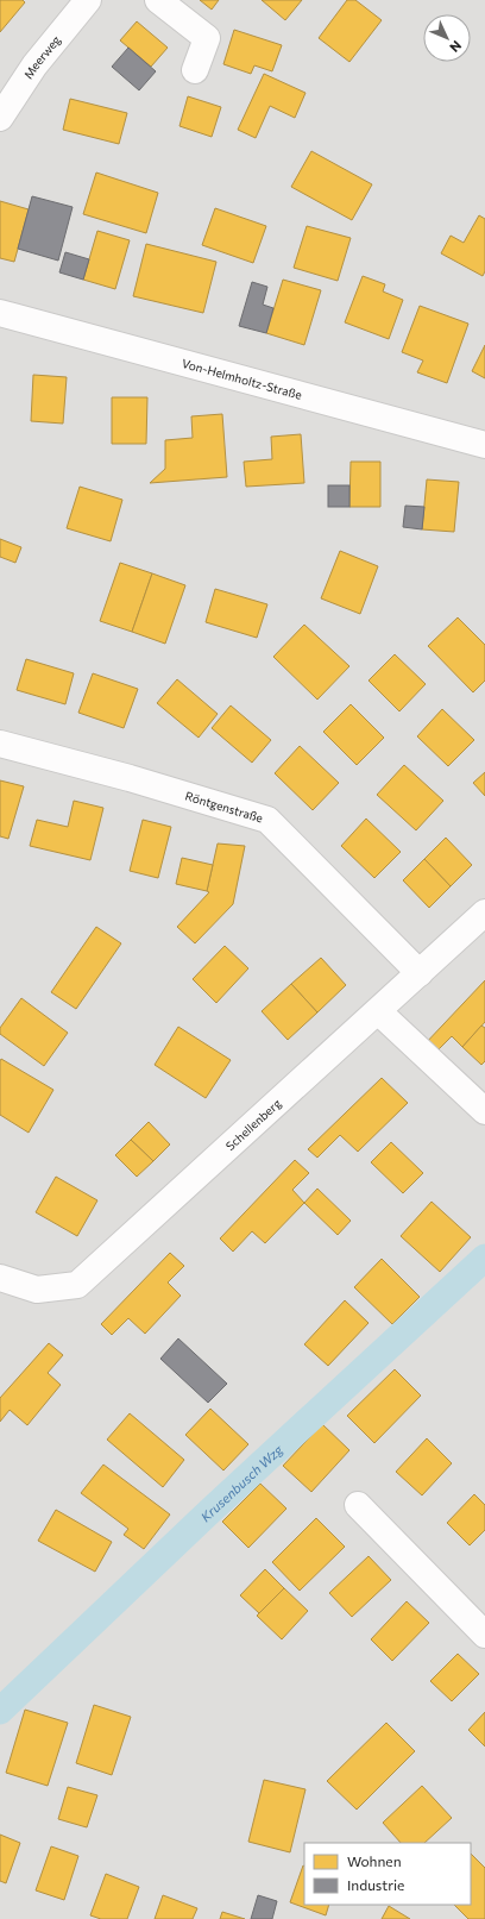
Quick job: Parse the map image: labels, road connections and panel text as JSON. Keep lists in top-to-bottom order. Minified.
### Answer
{"streets":{"street":["Meerweg","Von-Helmholtz-Straße","Röntgenstraße","Schellenberg"]},"crossings":[["Röntgenstraße","Schellenberg"]],"water":["Krusenbusch Wzg"],"legend":["Wohnen","Industrie"],"north":"bottom right"}
